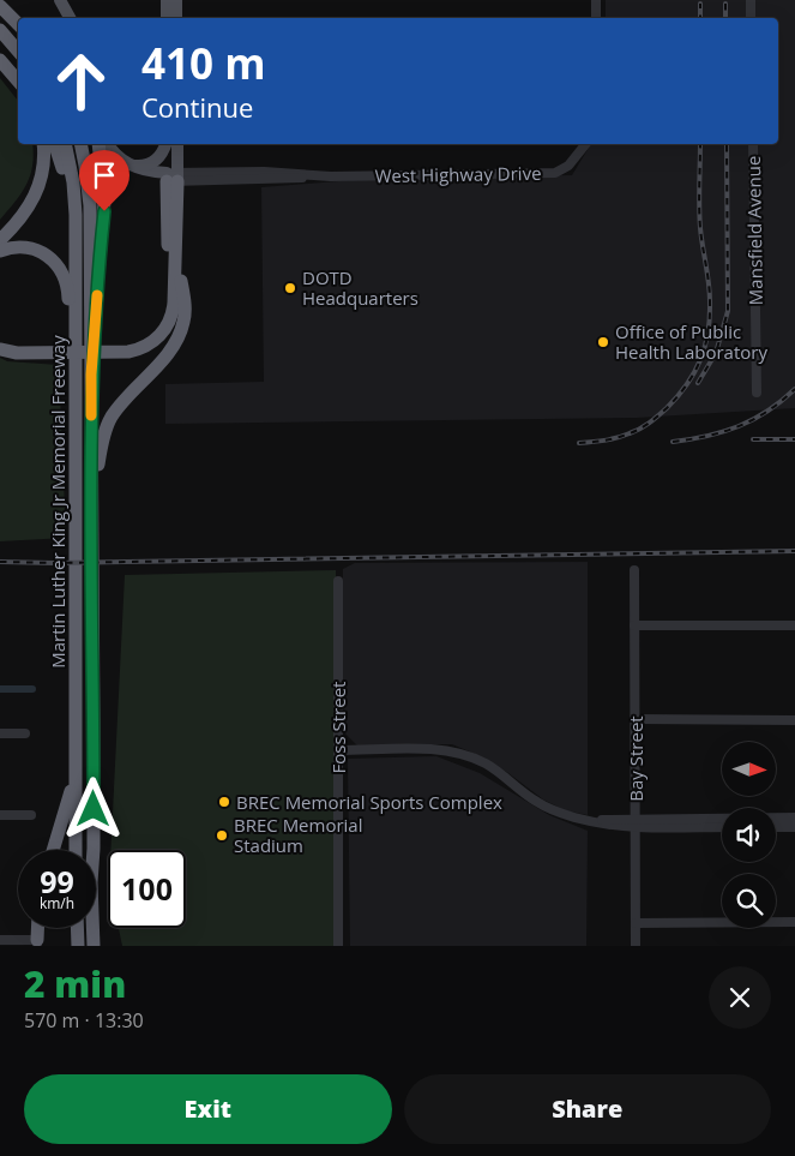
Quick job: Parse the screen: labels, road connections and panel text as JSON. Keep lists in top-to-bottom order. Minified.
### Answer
{"streets":{"highway":["Martin Luther King Jr Memorial Freeway"],"street":["West Highway Drive","Mansfield Avenue","Foss Street","Bay Street"]},"places":["DOTD Headquarters","Office of Public Health Laboratory","BREC Memorial Sports Complex","BREC Memorial Stadium"],"north":"right","page":{"turn":["410 m","Continue"],"speed":"99 km/h","limit":"100","heading":["2 min","570 m · 13:30"],"buttons":["Exit","Share"]}}
